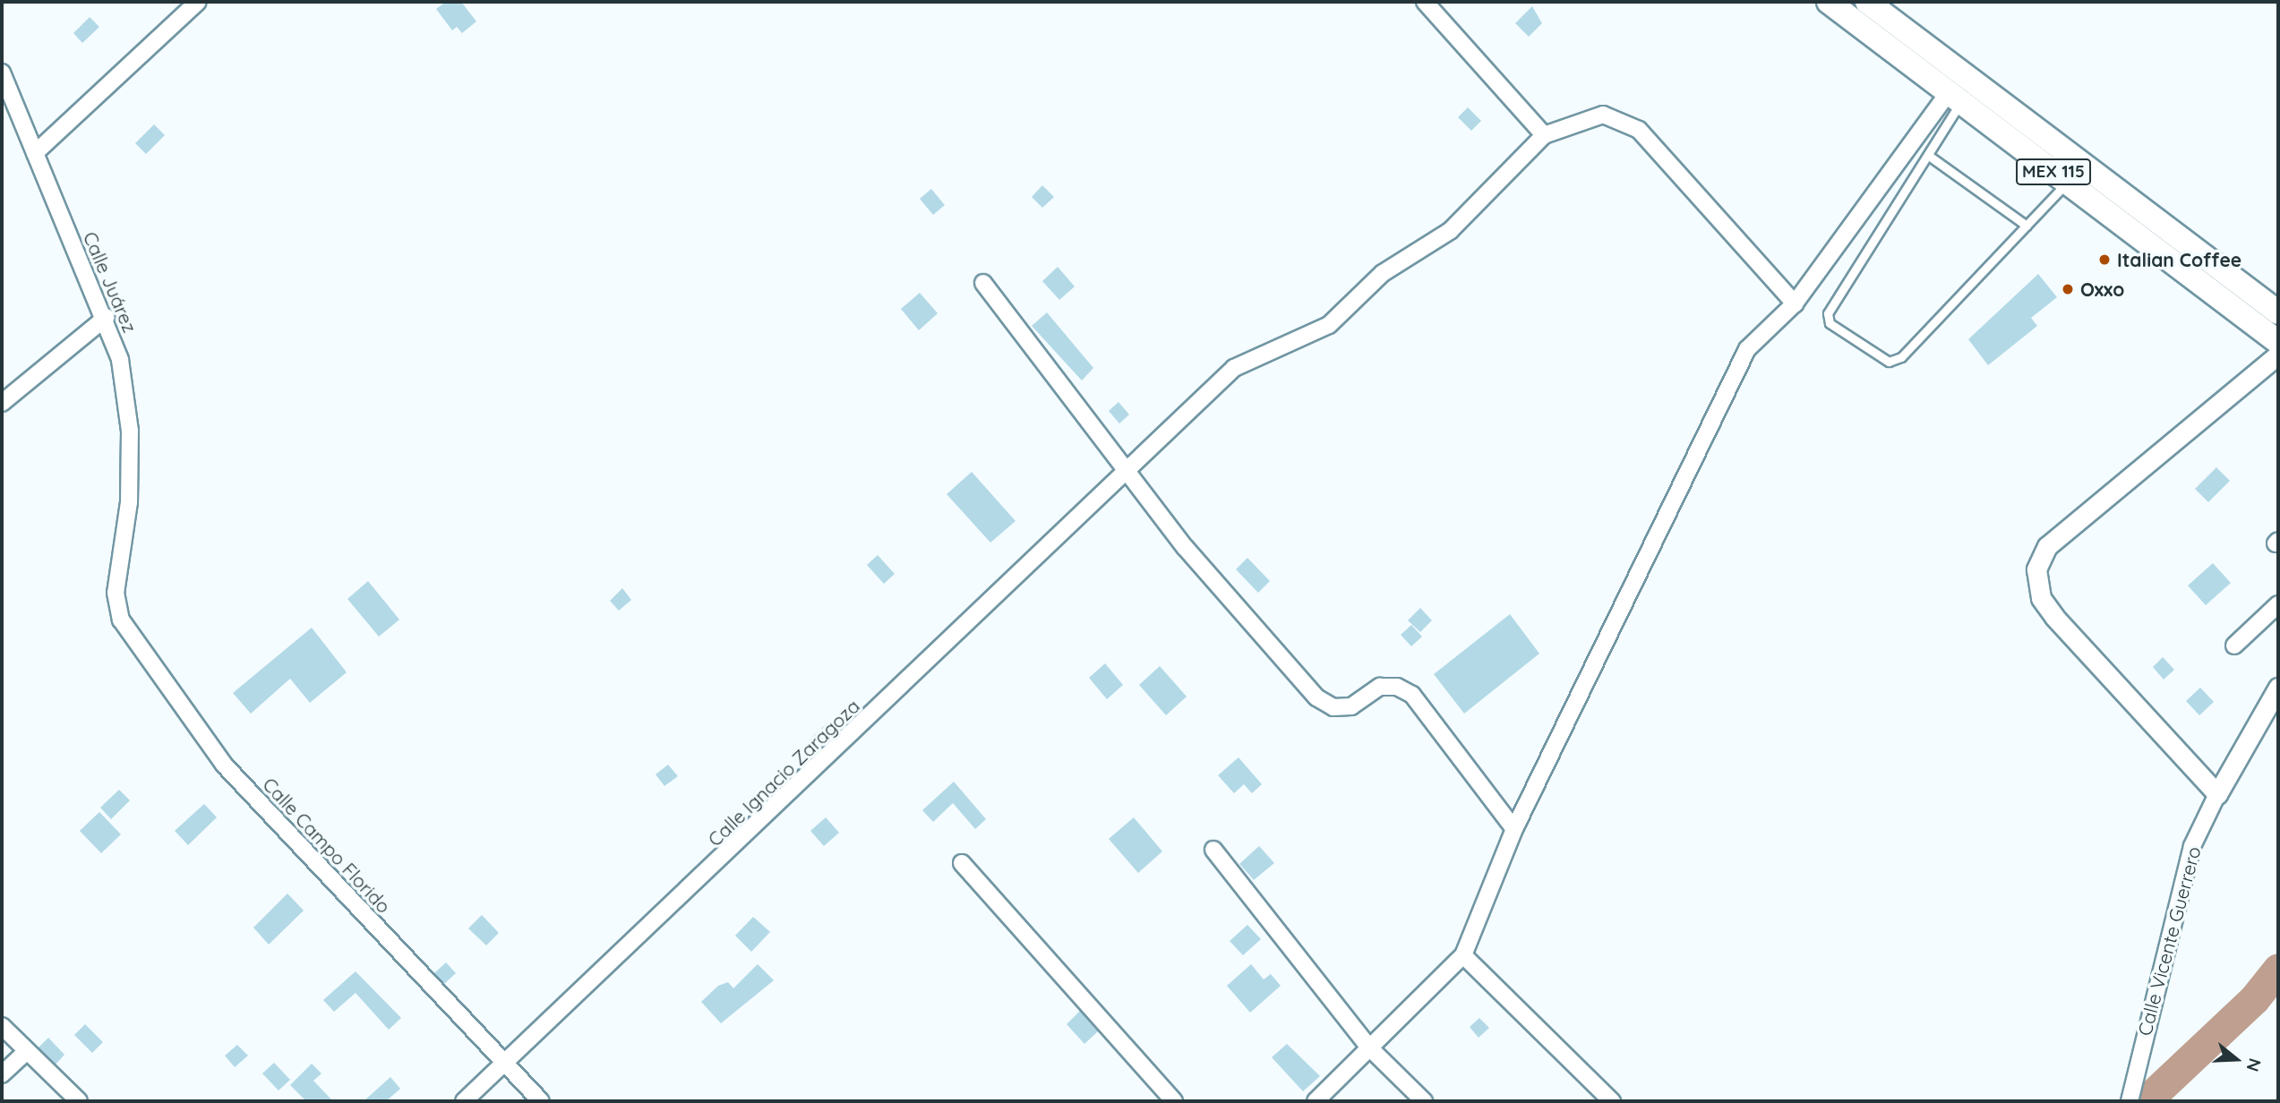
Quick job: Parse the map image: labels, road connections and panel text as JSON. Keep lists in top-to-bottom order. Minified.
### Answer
{"streets":{"main road":["MEX 115"],"street":["Calle Juárez","Calle Ignacio Zaragoza","Calle Campo Florido","Calle Vicente Guerrero"]},"crossings":[["Calle Juárez","Calle Campo Florido"],["Calle Ignacio Zaragoza","Calle Campo Florido"]],"places":["Italian Coffee","Oxxo"],"north":"right"}
